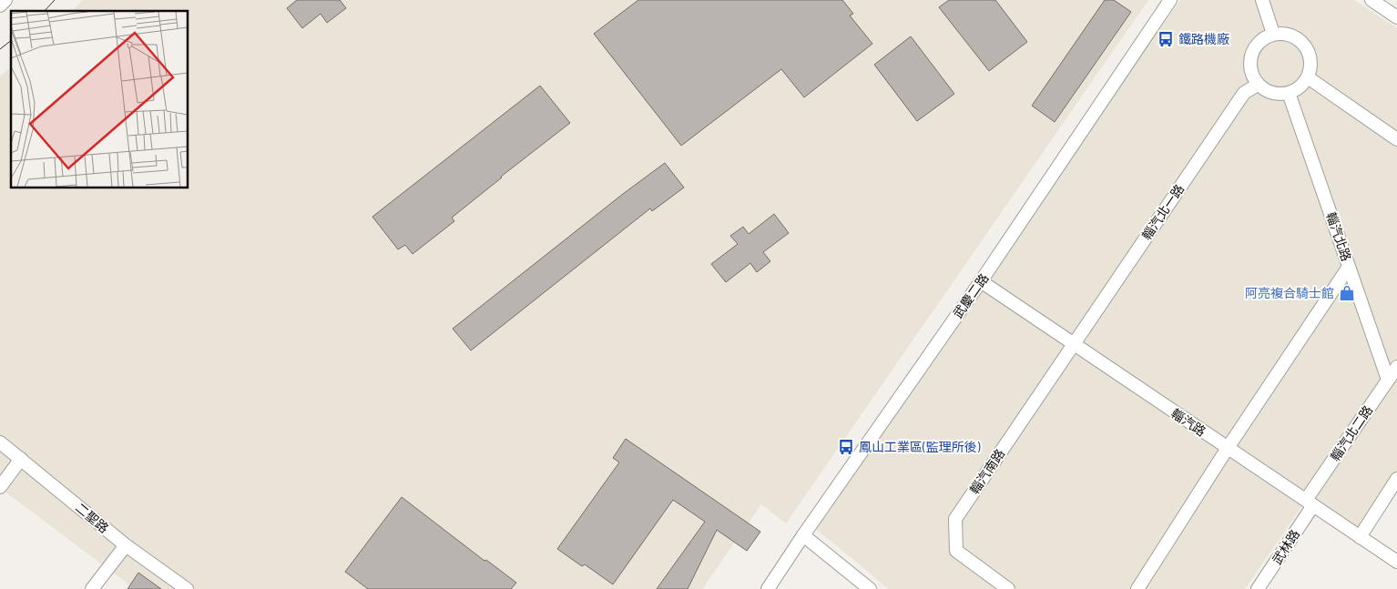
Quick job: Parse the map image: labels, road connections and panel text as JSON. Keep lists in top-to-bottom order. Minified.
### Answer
{"streets":{"street":["輜汽北一路","輜汽北路","武慶二路","輜汽路","輜汽北二路","輜汽南路","二聖路","武林路"]},"crossings":[["輜汽北一路","輜汽北路"],["輜汽北一路","輜汽路"],["輜汽北一路","輜汽南路"],["輜汽北路","輜汽北二路"],["武慶二路","輜汽路"],["輜汽路","輜汽北二路"],["輜汽路","輜汽南路"],["輜汽路","武林路"],["輜汽北二路","武林路"]],"places":{"bus stop":["鐵路機廠","鳳山工業區(監理所後)"],"shop":["阿亮複合騎士館"]}}
